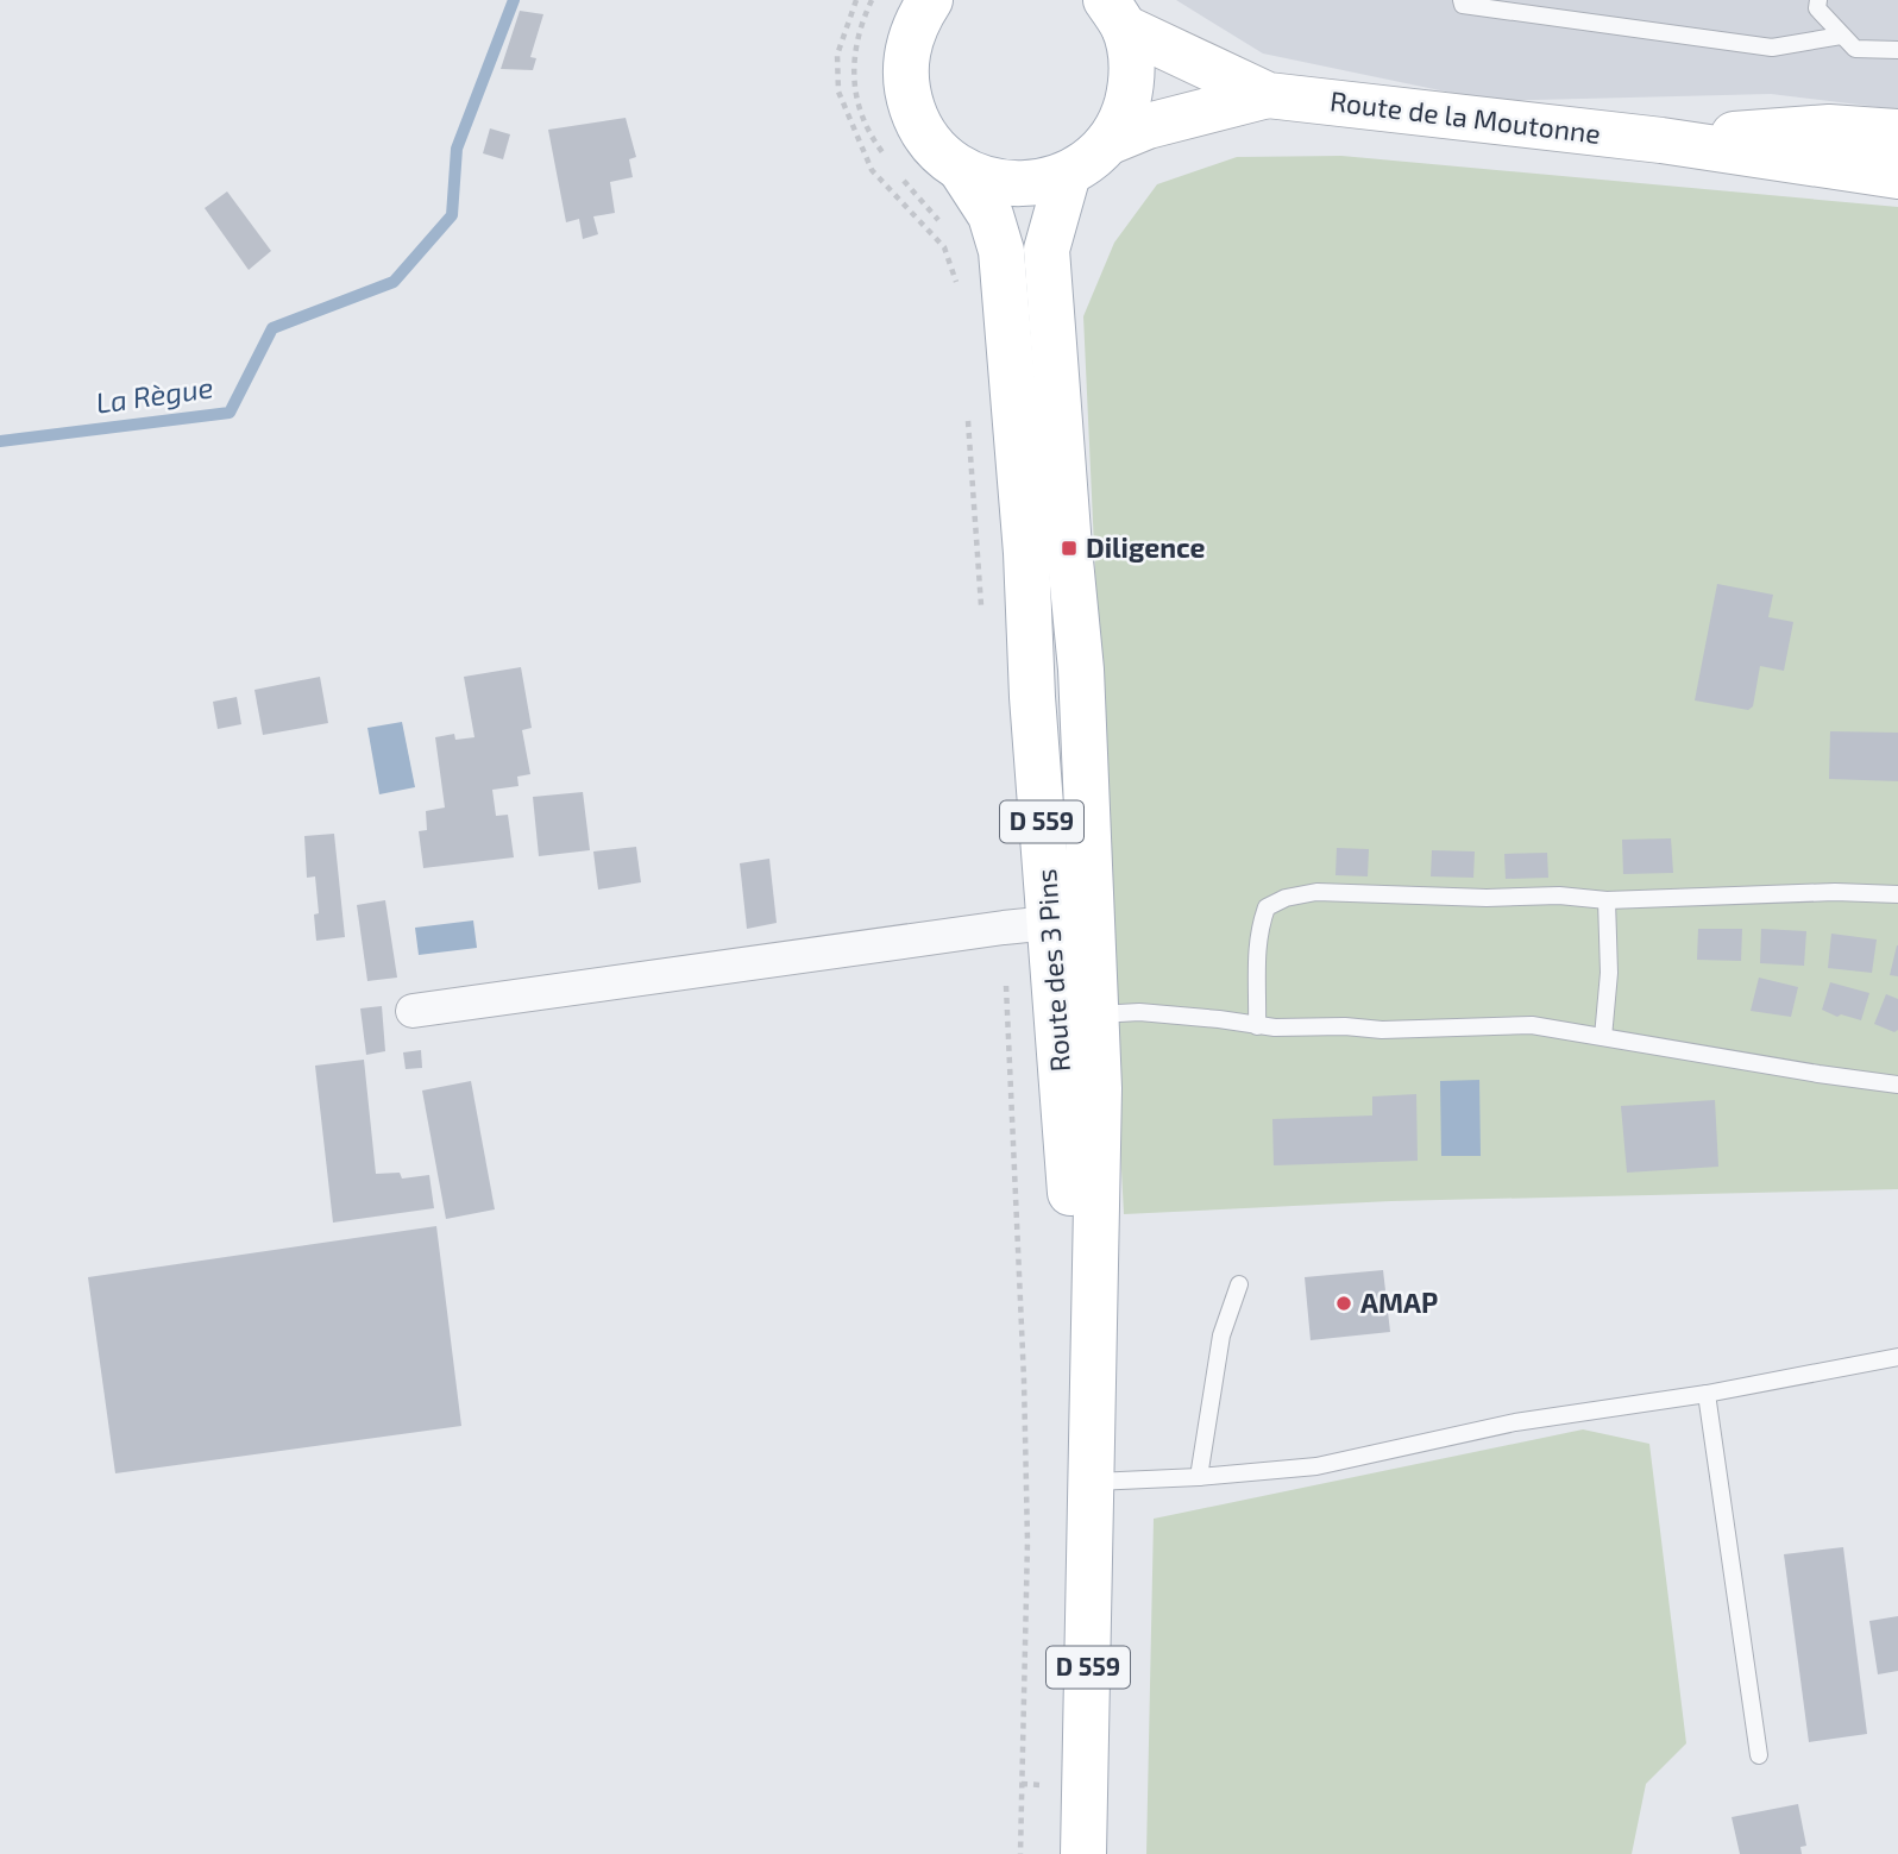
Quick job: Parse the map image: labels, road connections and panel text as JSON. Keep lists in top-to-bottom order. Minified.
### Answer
{"streets":{"main road":["Route de la Moutonne","D 559","Route des 3 Pins"]},"water":["La Règue"],"places":{"transit":["Diligence"],"other":["AMAP"]}}
